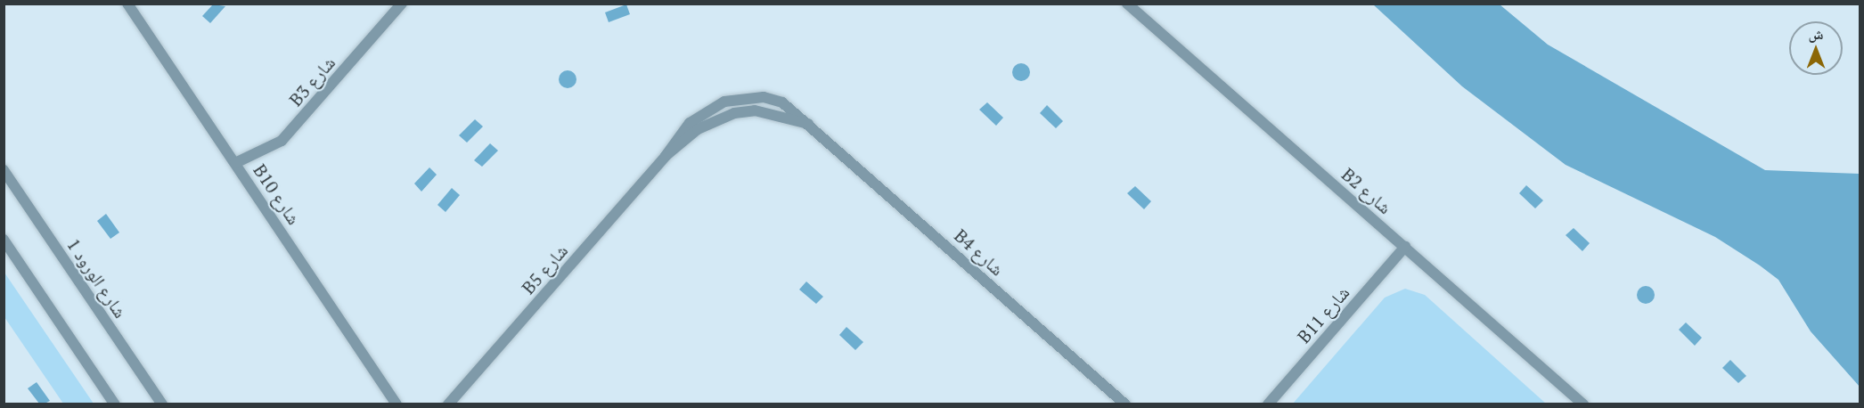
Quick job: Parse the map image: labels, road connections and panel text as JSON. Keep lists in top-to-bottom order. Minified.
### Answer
{"streets":{"street":["B3 شارع","B2 شارع","B10 شارع","B4 شارع","B5 شارع","شارع الورود 1","B11 شارع"]},"crossings":[["B3 شارع","B10 شارع"],["B2 شارع","B11 شارع"],["B4 شارع","B5 شارع"]],"north":"top"}
